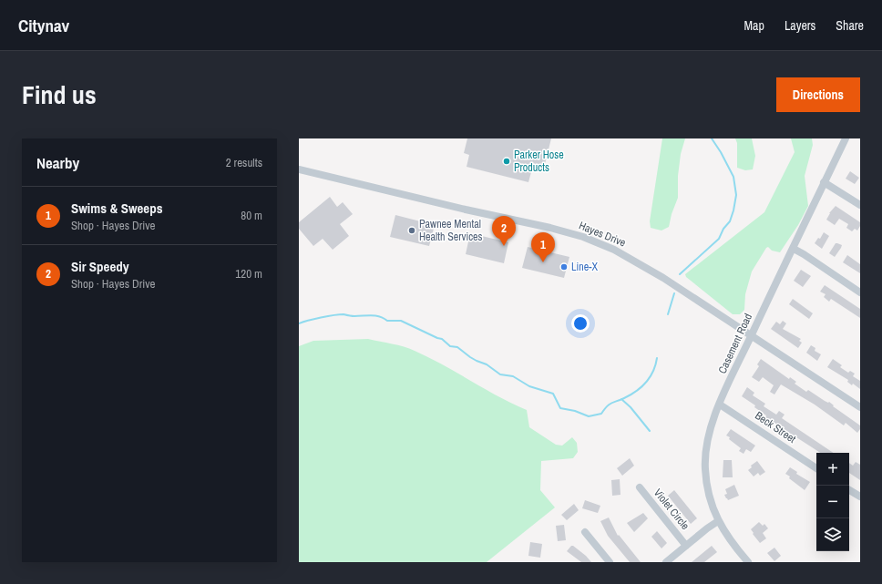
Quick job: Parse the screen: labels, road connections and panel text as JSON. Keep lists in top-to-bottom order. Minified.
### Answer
{"streets":{"street":["Hayes Drive","Casement Road","Beck Street","Violet Circle"]},"crossings":[["Hayes Drive","Casement Road"],["Casement Road","Beck Street"]],"places":["Parker Hose Products","Pawnee Mental Health Services","Line-X"],"page":{"header":"Citynav","nav":["Map","Layers","Share"],"title":"Find us","buttons":"Directions","heading":["Nearby","2 results"],"list":[{"mark":"1","name":"Swims & Sweeps","note":"Shop · Hayes Drive","value":"80 m"},{"mark":"2","name":"Sir Speedy","note":"Shop · Hayes Drive","value":"120 m"}],"pins":["2","1"],"map_buttons":["+","−"]}}
